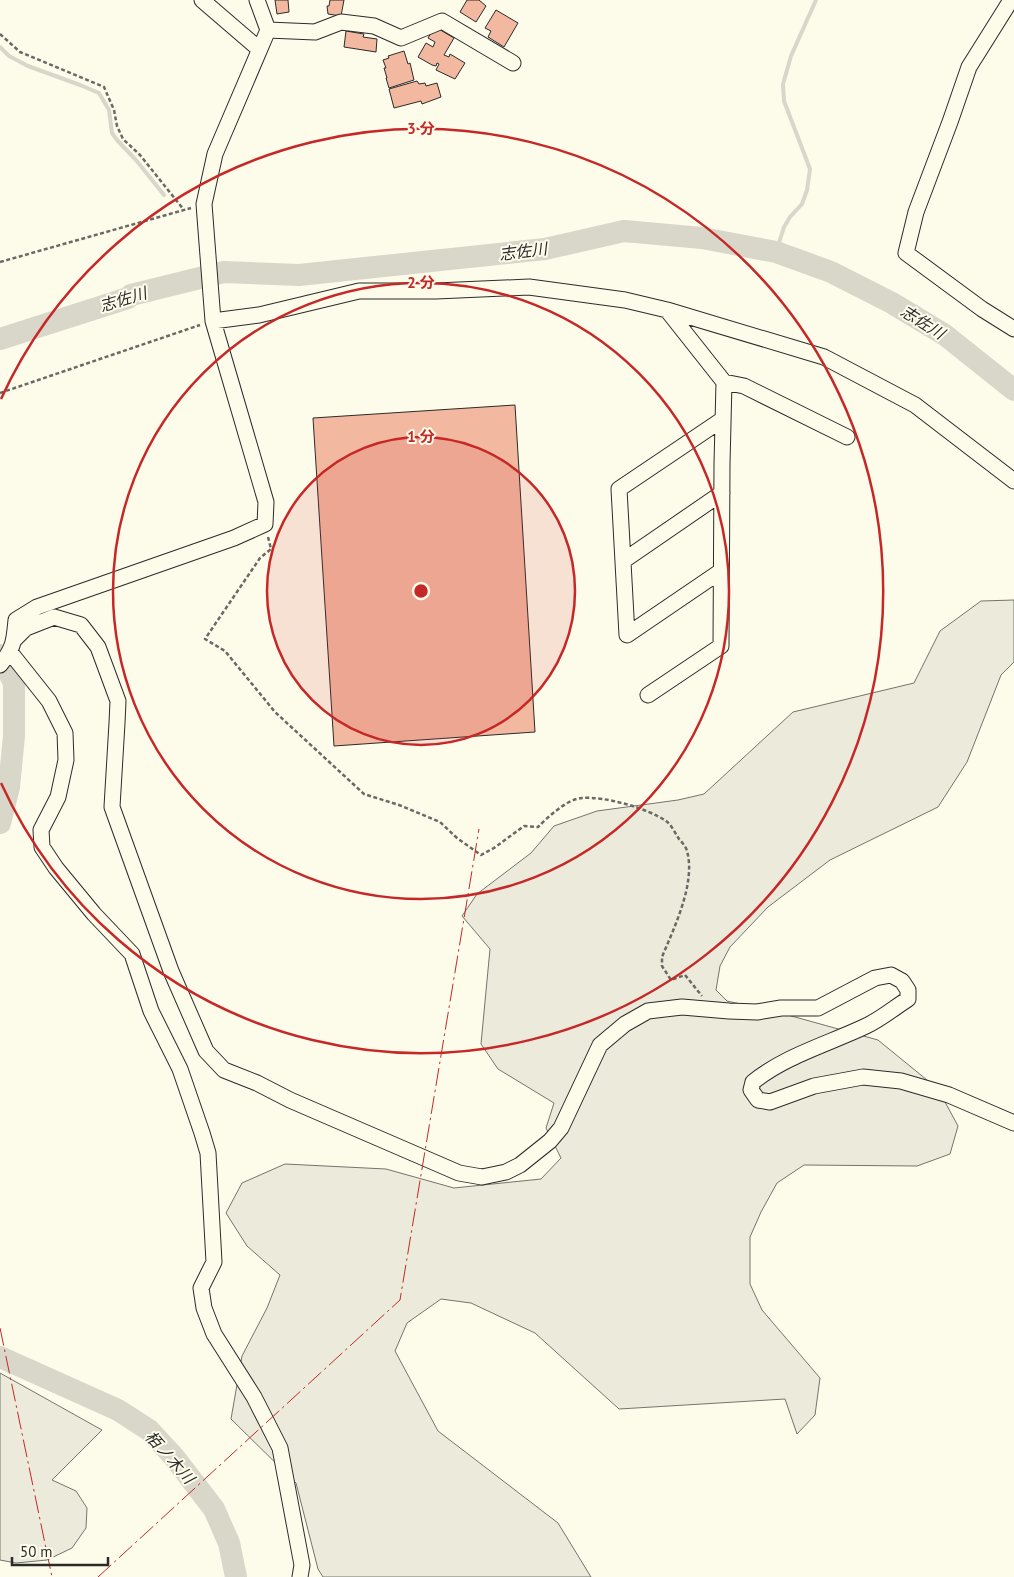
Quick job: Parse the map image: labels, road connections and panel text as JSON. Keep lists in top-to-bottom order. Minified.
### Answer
{"water":["志佐川","栢ノ木川"],"scale_bar":"50 m","rings":["3 分","2 分","1 分"]}
